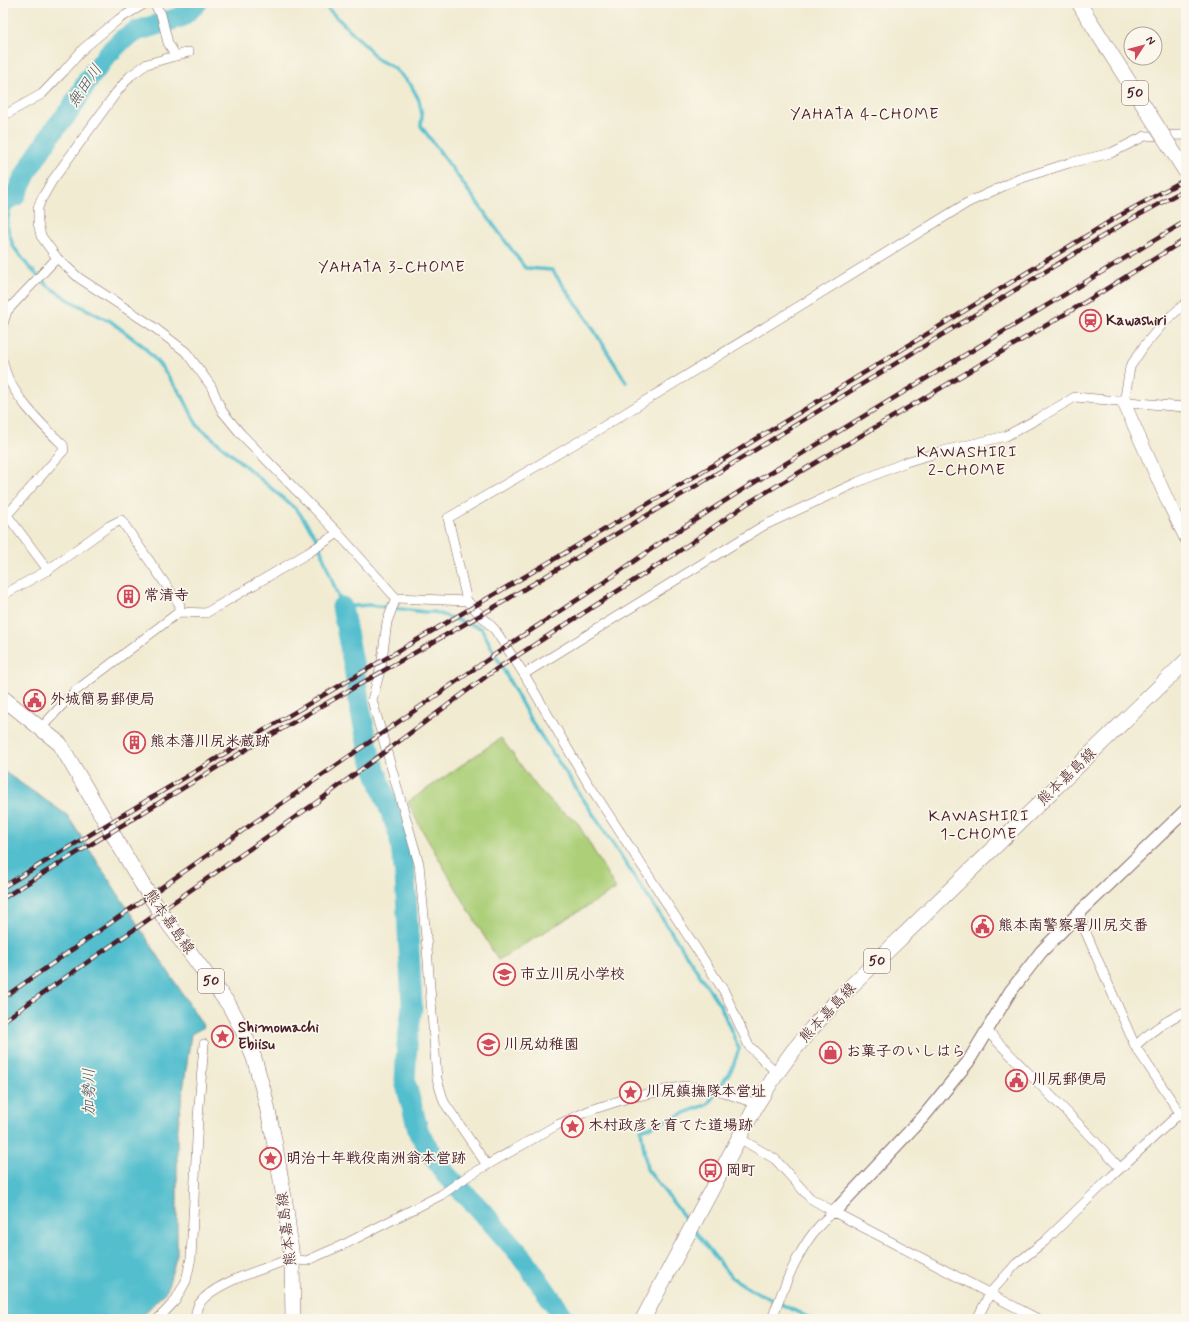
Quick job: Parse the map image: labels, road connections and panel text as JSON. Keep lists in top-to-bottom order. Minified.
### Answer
{"streets":{"main road":["50","熊本嘉島線"]},"districts":["YAHATA 4-CHOME","YAHATA 3-CHOME","KAWASHIRI 2-CHOME","KAWASHIRI 1-CHOME"],"water":["無田川","加勢川"],"places":{"station":["Kawashiri"],"building":["常清寺","熊本藩川尻米蔵跡"],"public building":["外城簡易郵便局","熊本南警察署川尻交番","川尻郵便局"],"school or university":["市立川尻小学校","川尻幼稚園"],"place":["Shimomachi Ebiisu","川尻鎮撫隊本営址","木村政彦を育てた道場跡","明治十年戦役南洲翁本営跡"],"shop":["お菓子のいしはら"],"bus stop":["岡町"]},"north":"top right"}
